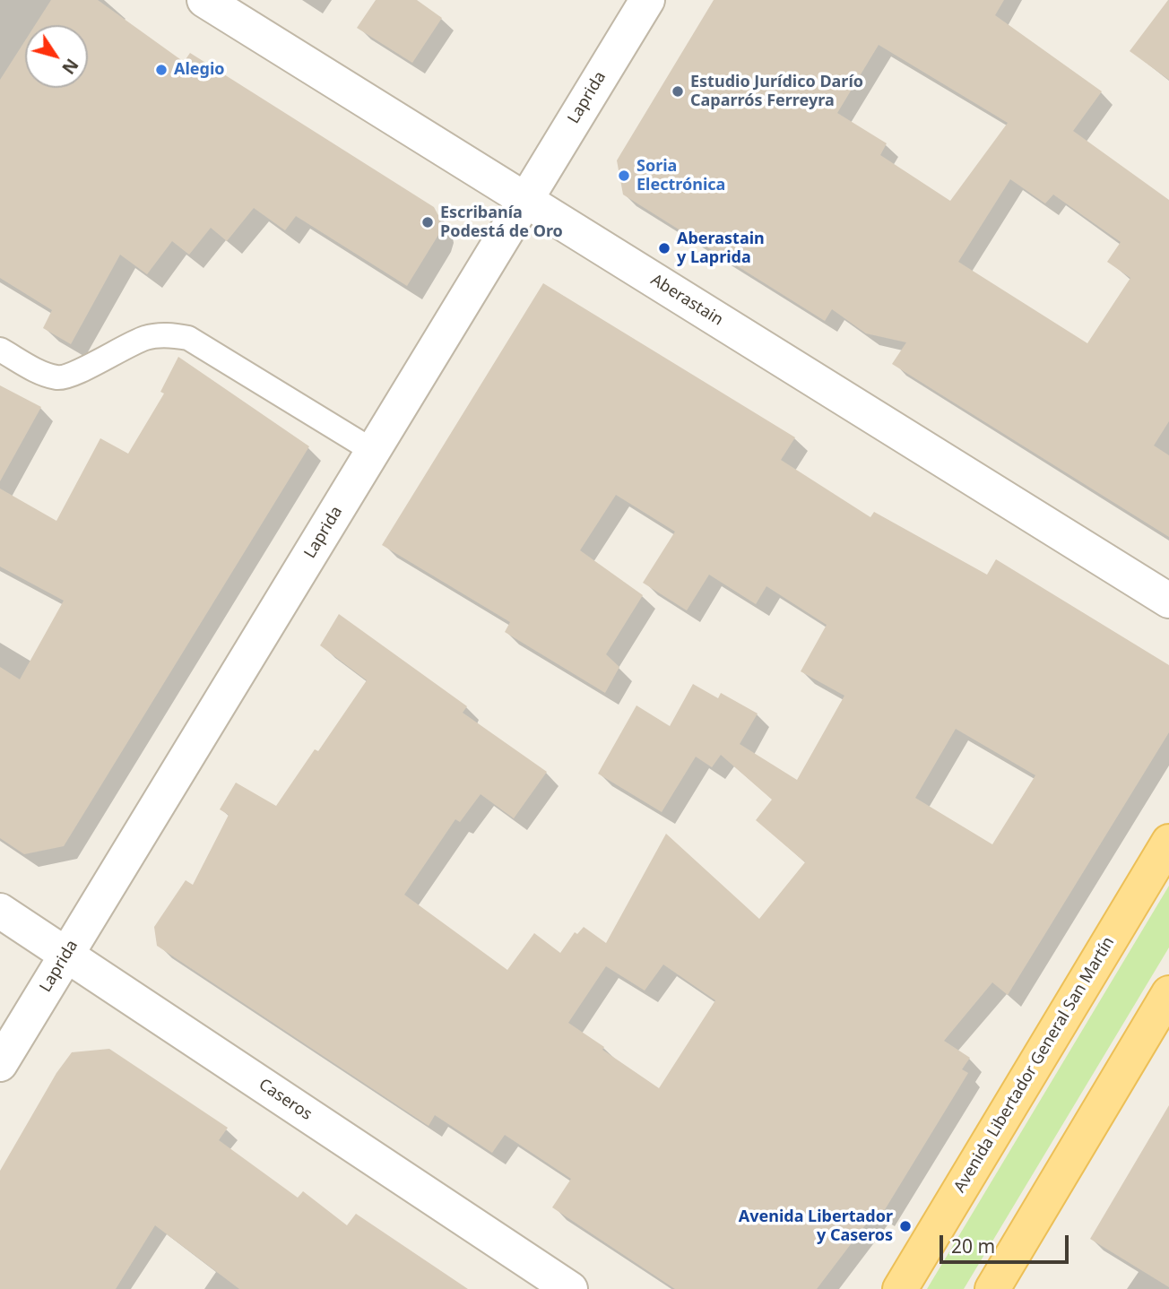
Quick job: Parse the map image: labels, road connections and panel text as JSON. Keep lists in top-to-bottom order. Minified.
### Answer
{"streets":{"main road":["Avenida Libertador General San Martín"],"street":["Laprida","Aberastain","Caseros"]},"crossings":[["Laprida","Aberastain"],["Laprida","Caseros"]],"places":["Alegio","Estudio Jurídico Darío Caparrós Ferreyra","Soria Electrónica","Escribanía Podestá de Oro","Aberastain y Laprida","Avenida Libertador y Caseros"],"scale_bar":"20 m","north":"bottom right"}
